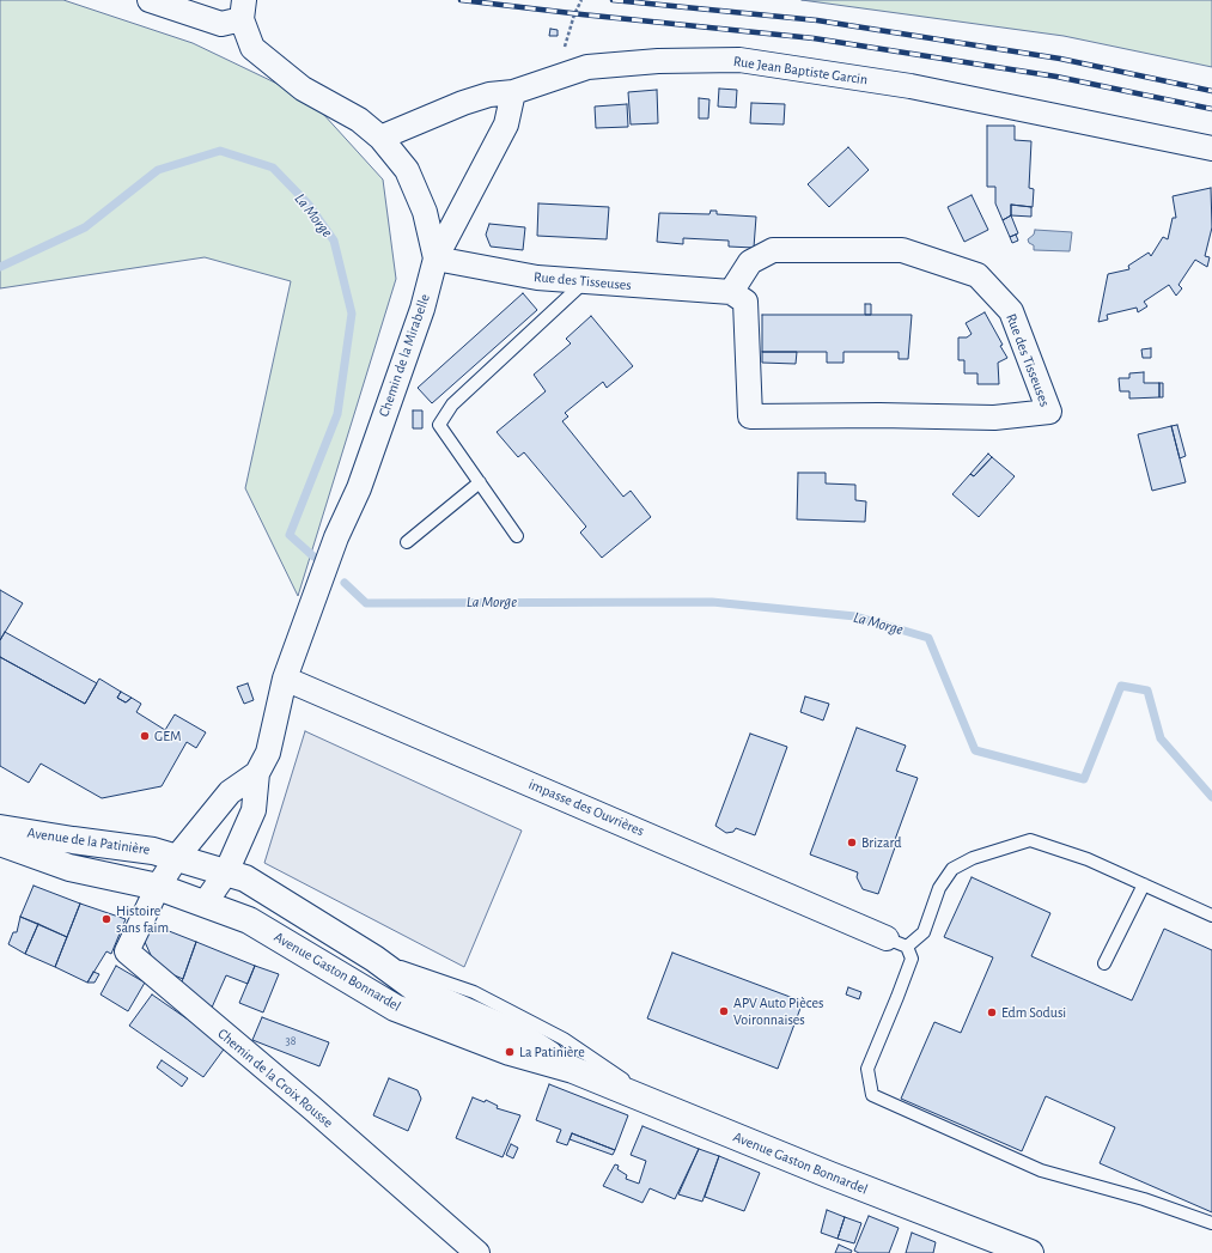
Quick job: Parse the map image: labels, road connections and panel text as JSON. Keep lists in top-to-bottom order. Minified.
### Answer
{"streets":{"main road":["Avenue de la Patinière","Avenue Gaston Bonnardel"],"street":["Rue Jean Baptiste Garcin","Rue des Tisseuses","Chemin de la Mirabelle","impasse des Ouvrières","Chemin de la Croix Rousse"]},"crossings":[["Rue Jean Baptiste Garcin","Chemin de la Mirabelle"],["Rue des Tisseuses","Chemin de la Mirabelle"],["Chemin de la Mirabelle","impasse des Ouvrières"],["Chemin de la Mirabelle","Avenue de la Patinière"],["Chemin de la Mirabelle","Avenue Gaston Bonnardel"],["Chemin de la Mirabelle","Chemin de la Croix Rousse"],["Avenue de la Patinière","Avenue Gaston Bonnardel"],["Avenue de la Patinière","Chemin de la Croix Rousse"],["Avenue Gaston Bonnardel","Chemin de la Croix Rousse"]],"water":["La Morge"],"places":["GEM","Brizard","Histoire sans faim","APV Auto Pièces Voironnaises","Edm Sodusi","La Patinière"],"house_numbers":["38"]}
